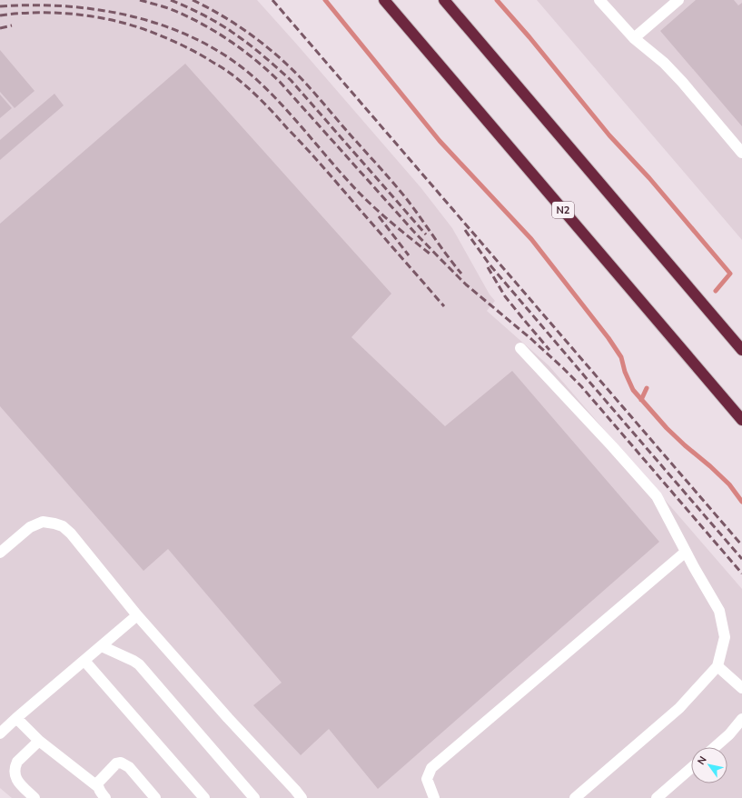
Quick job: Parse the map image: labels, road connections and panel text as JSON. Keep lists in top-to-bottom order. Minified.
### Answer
{"streets":{"highway":["N2"]},"north":"top left"}
